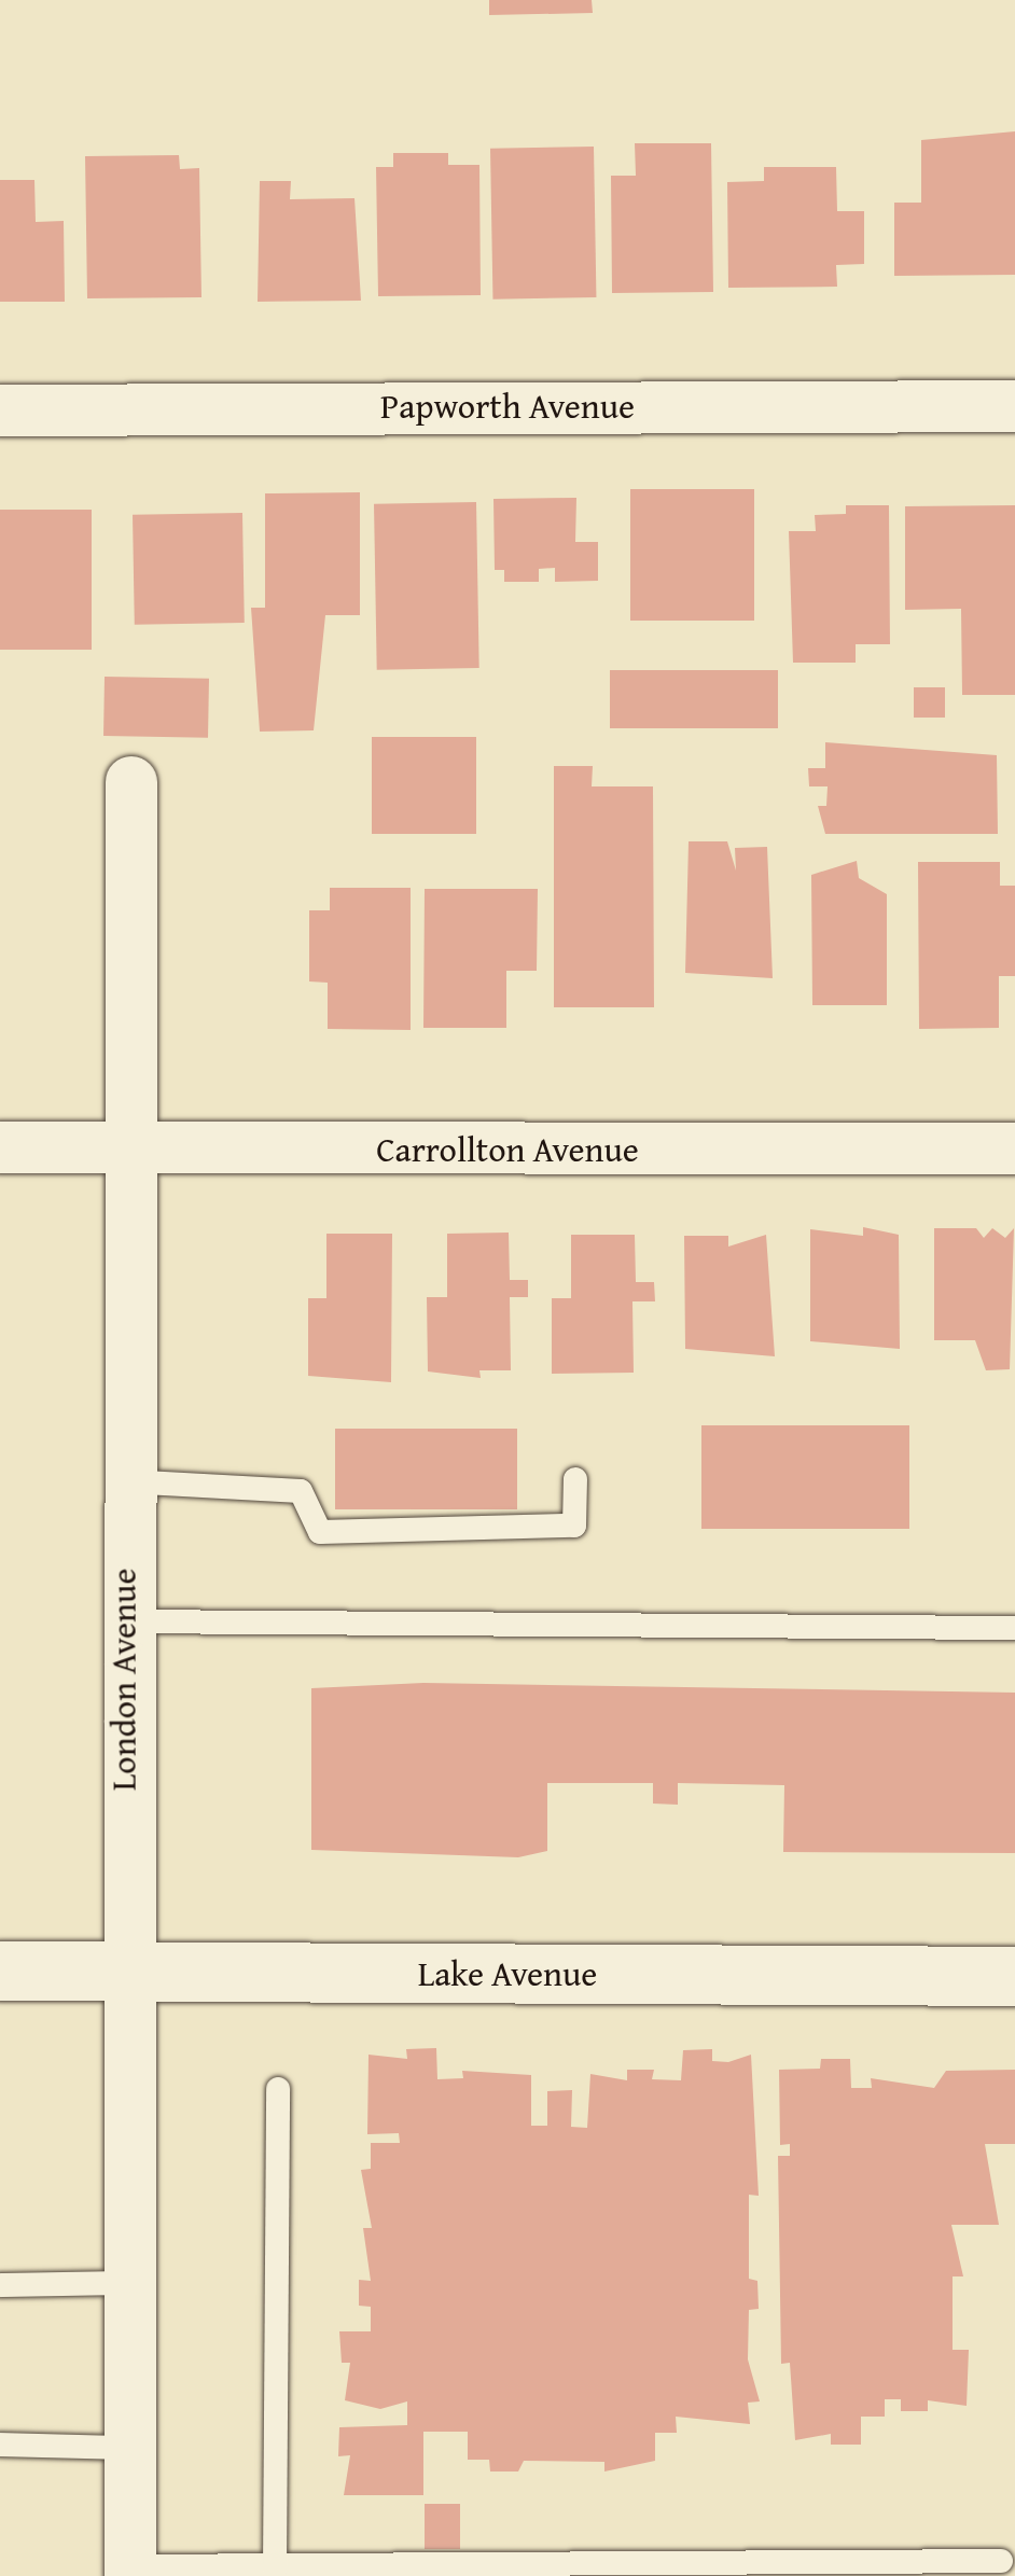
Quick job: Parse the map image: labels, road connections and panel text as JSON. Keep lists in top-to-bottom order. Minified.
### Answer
{"streets":{"street":["Papworth Avenue","Carrollton Avenue","London Avenue","Lake Avenue"]},"crossings":[["Carrollton Avenue","London Avenue"],["London Avenue","Lake Avenue"]]}
